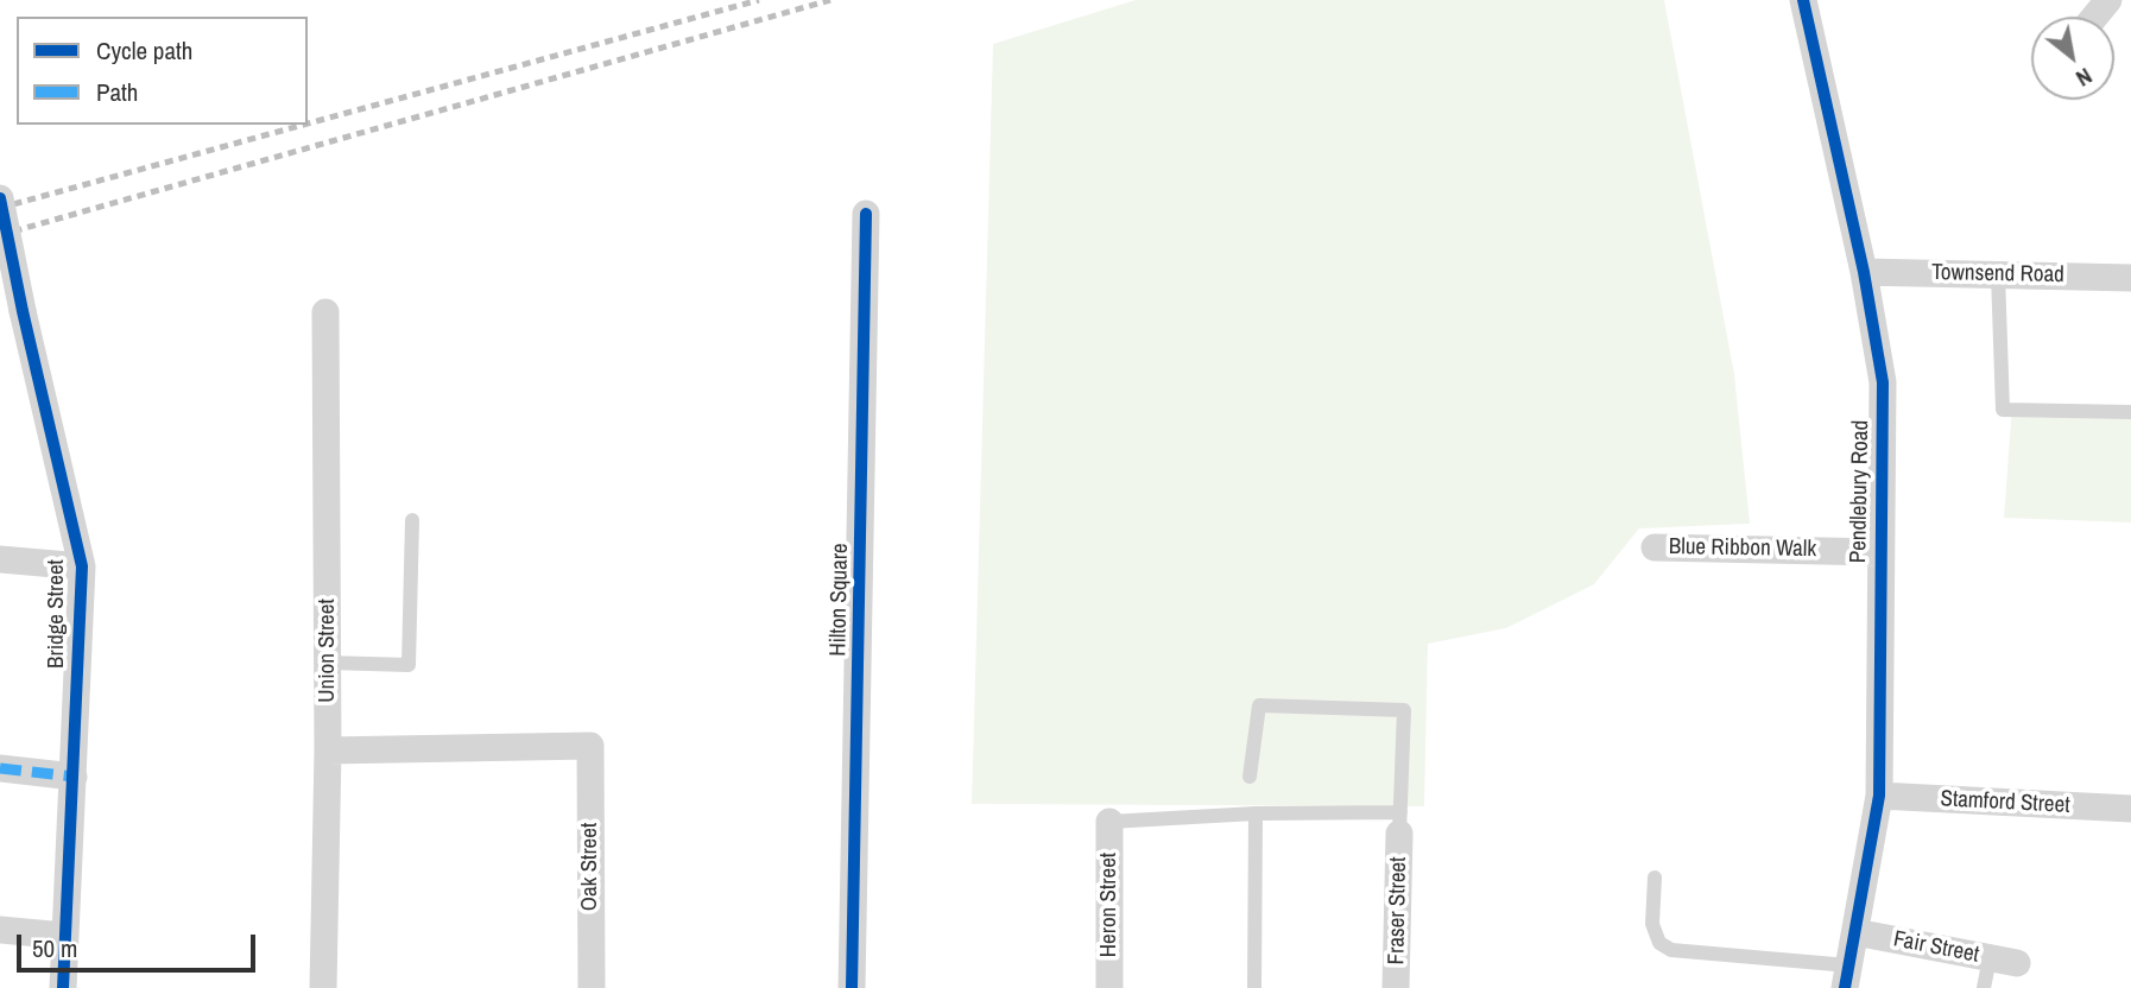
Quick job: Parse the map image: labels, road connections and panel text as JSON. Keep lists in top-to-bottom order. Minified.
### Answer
{"streets":{"street":["Townsend Road","Pendlebury Road","Blue Ribbon Walk","Hilton Square","Bridge Street","Union Street","Stamford Street","Oak Street","Heron Street","Fraser Street","Fair Street"]},"crossings":[["Townsend Road","Pendlebury Road"],["Pendlebury Road","Blue Ribbon Walk"],["Pendlebury Road","Stamford Street"],["Pendlebury Road","Fair Street"],["Union Street","Oak Street"]],"legend":["Cycle path","Path"],"scale_bar":"50 m","north":"bottom right"}
